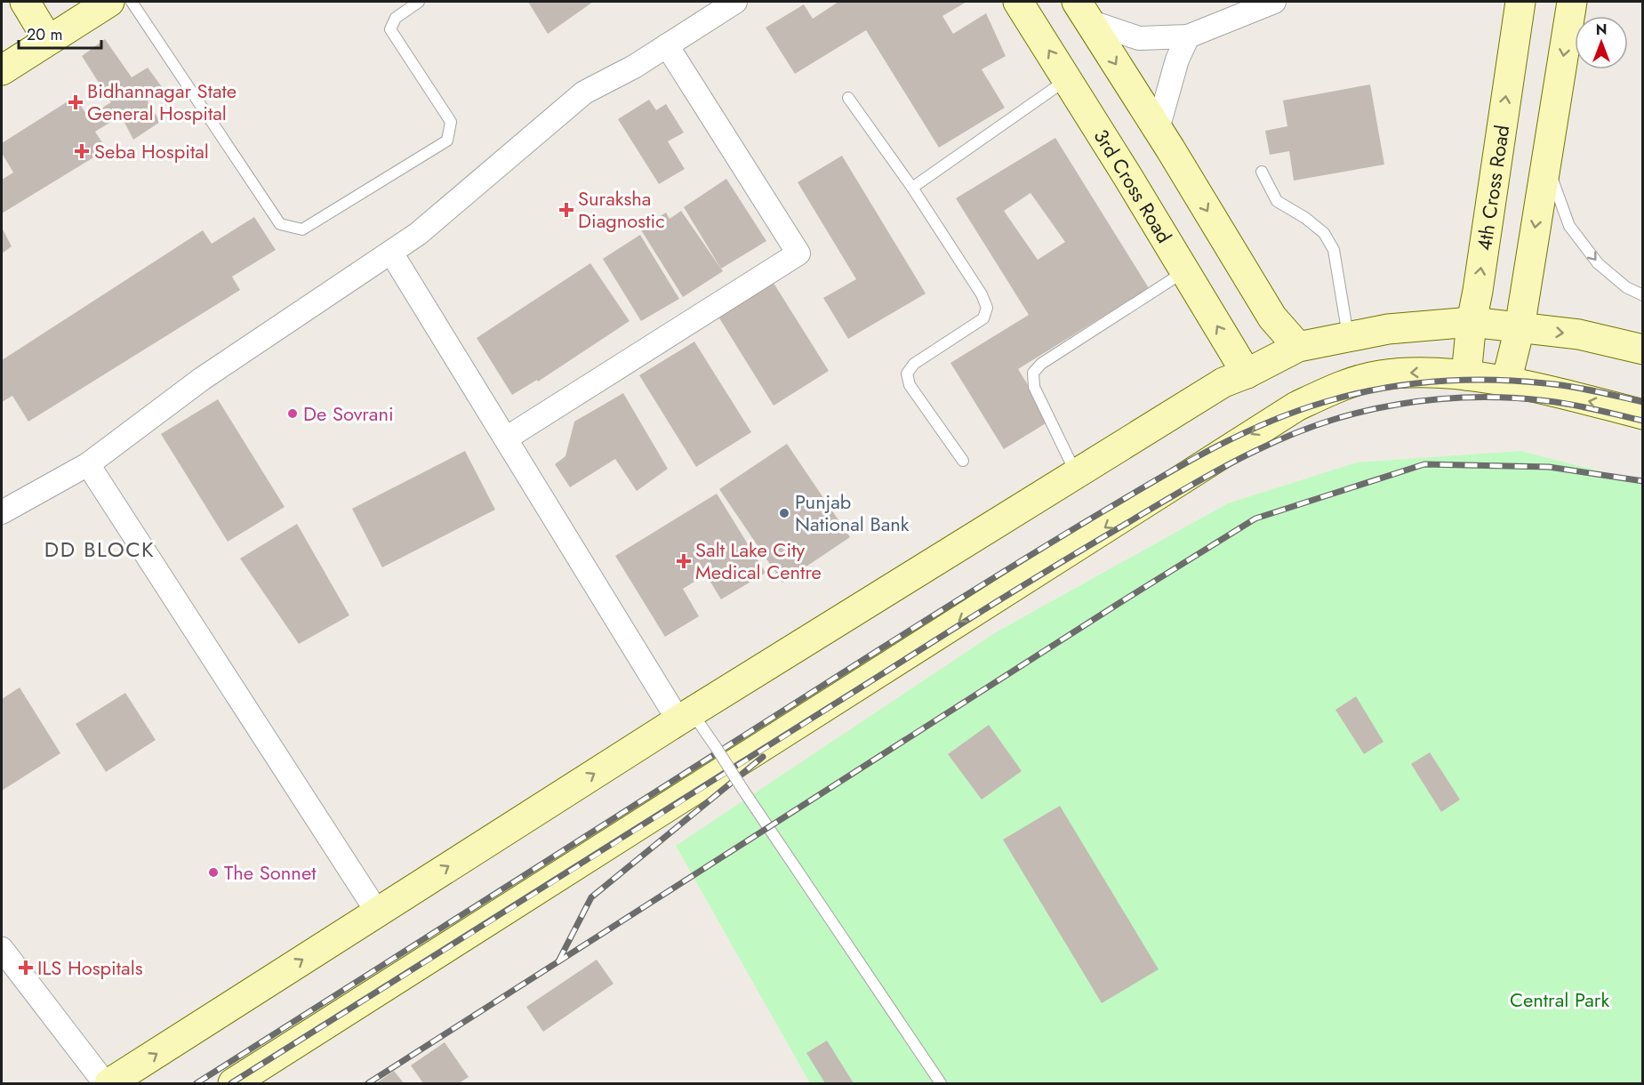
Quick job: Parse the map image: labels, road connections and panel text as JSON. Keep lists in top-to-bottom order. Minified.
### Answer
{"streets":{"main road":["3rd Cross Road","4th Cross Road"]},"districts":["DD BLOCK"],"parks":["Central Park"],"places":{"health":["Bidhannagar State General Hospital","Seba Hospital","Suraksha Diagnostic","Salt Lake City Medical Centre","ILS Hospitals"],"other":["De Sovrani","Punjab National Bank","The Sonnet"]},"scale_bar":"20 m","north":"top"}
